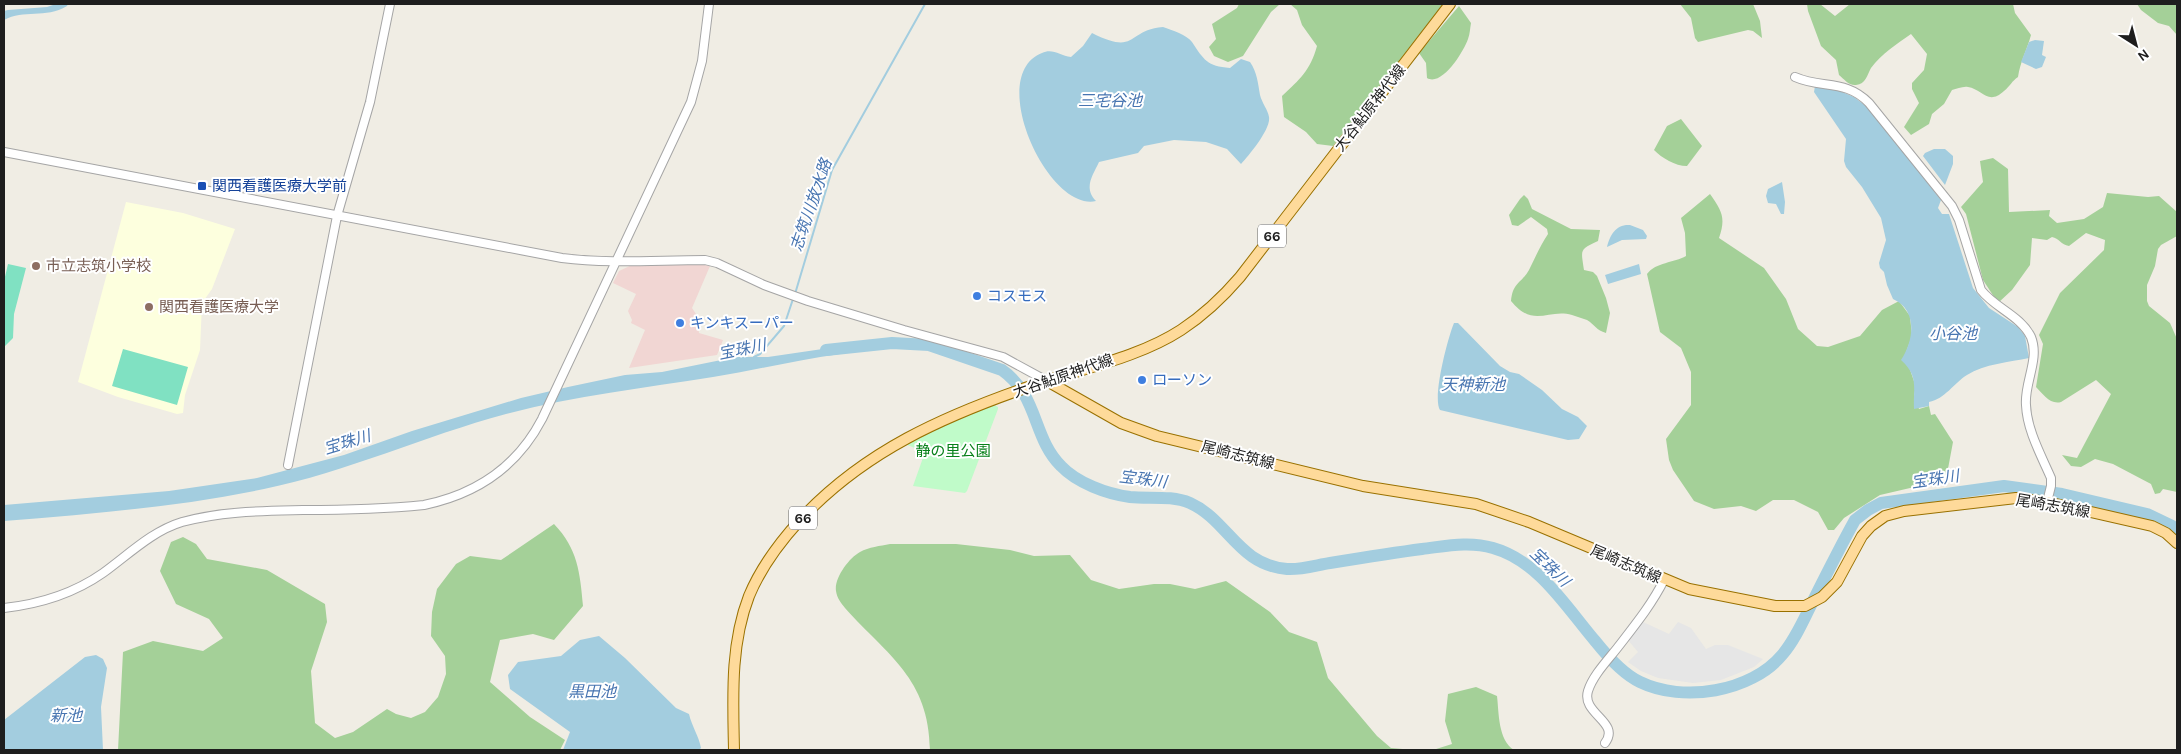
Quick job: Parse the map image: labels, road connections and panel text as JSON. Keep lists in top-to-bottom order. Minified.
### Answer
{"streets":{"main road":["大谷鮎原神代線","66","尾崎志筑線"]},"crossings":[["大谷鮎原神代線","尾崎志筑線"]],"water":["三宅谷池","志筑川放水路","小谷池","宝珠川","天神新池","黒田池","新池"],"parks":["静の里公園"],"places":{"transit":["関西看護医療大学前"],"other":["市立志筑小学校","コスモス","関西看護医療大学","キンキスーパー","ローソン"]},"north":"bottom right"}
